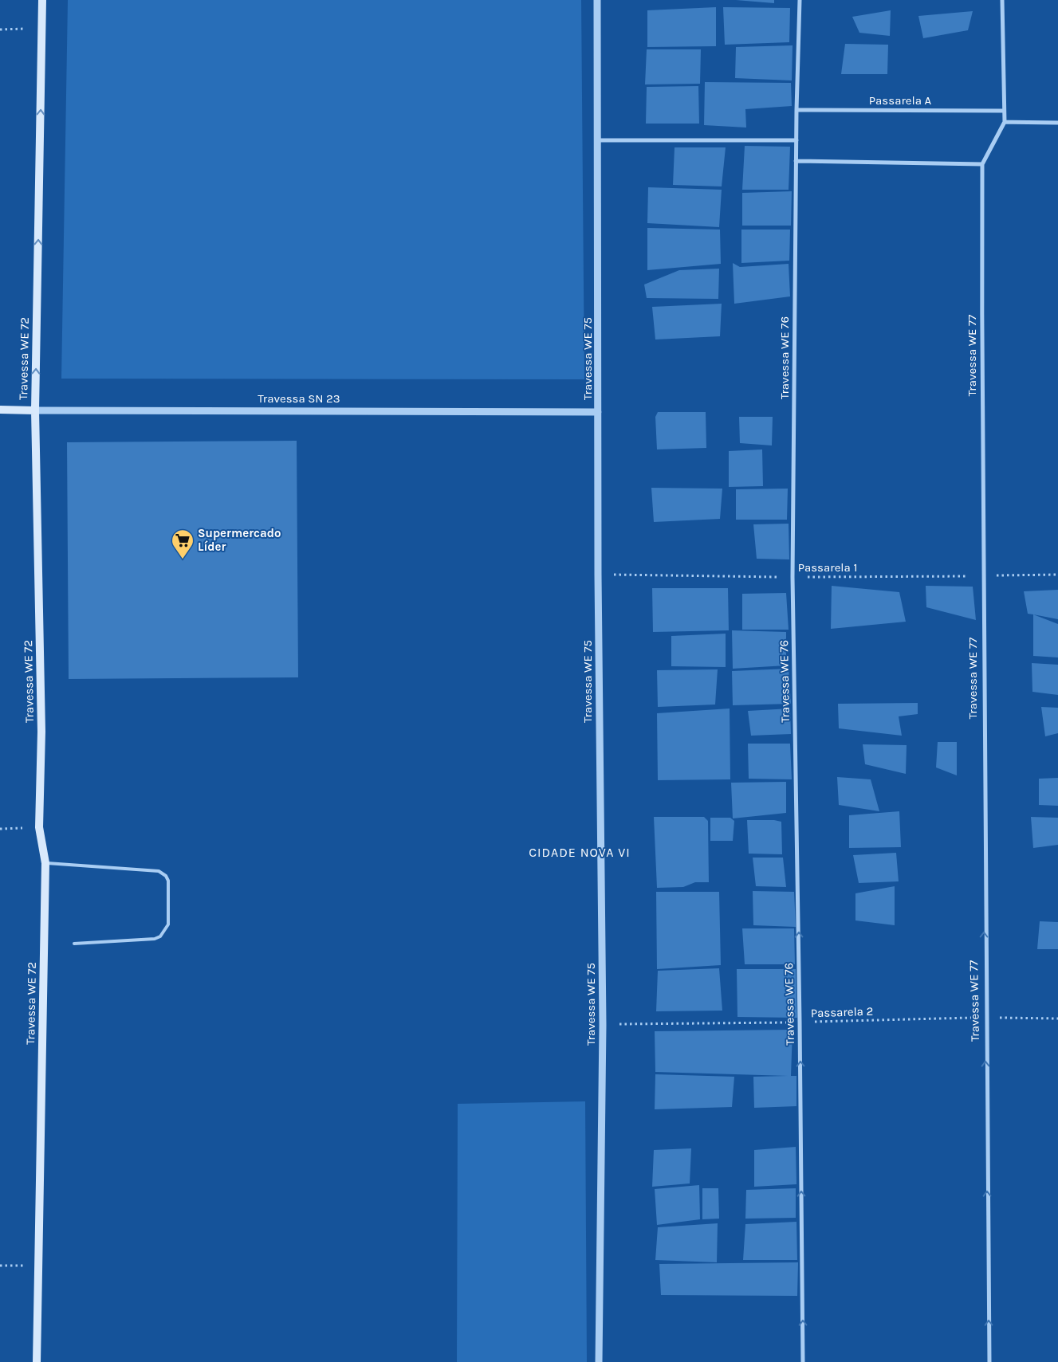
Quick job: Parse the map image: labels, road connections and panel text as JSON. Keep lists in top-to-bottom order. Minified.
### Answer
{"streets":{"main road":["Travessa WE 72","Travessa SN 23"],"street":["Passarela A","Travessa WE 77","Travessa WE 76","Travessa WE 75"],"path":["Passarela 1","Passarela 2"]},"crossings":[["Passarela A","Travessa WE 76"],["Travessa WE 77","Passarela 1"],["Travessa WE 77","Passarela 2"],["Travessa WE 76","Passarela 1"],["Travessa WE 76","Passarela 2"],["Travessa WE 72","Travessa SN 23"],["Travessa WE 75","Travessa SN 23"],["Travessa WE 75","Passarela 1"],["Travessa WE 75","Passarela 2"]],"one_way":["Travessa WE 77","Travessa WE 76"],"districts":["CIDADE NOVA VI"],"places":{"supermarket":["Supermercado Líder"]}}
